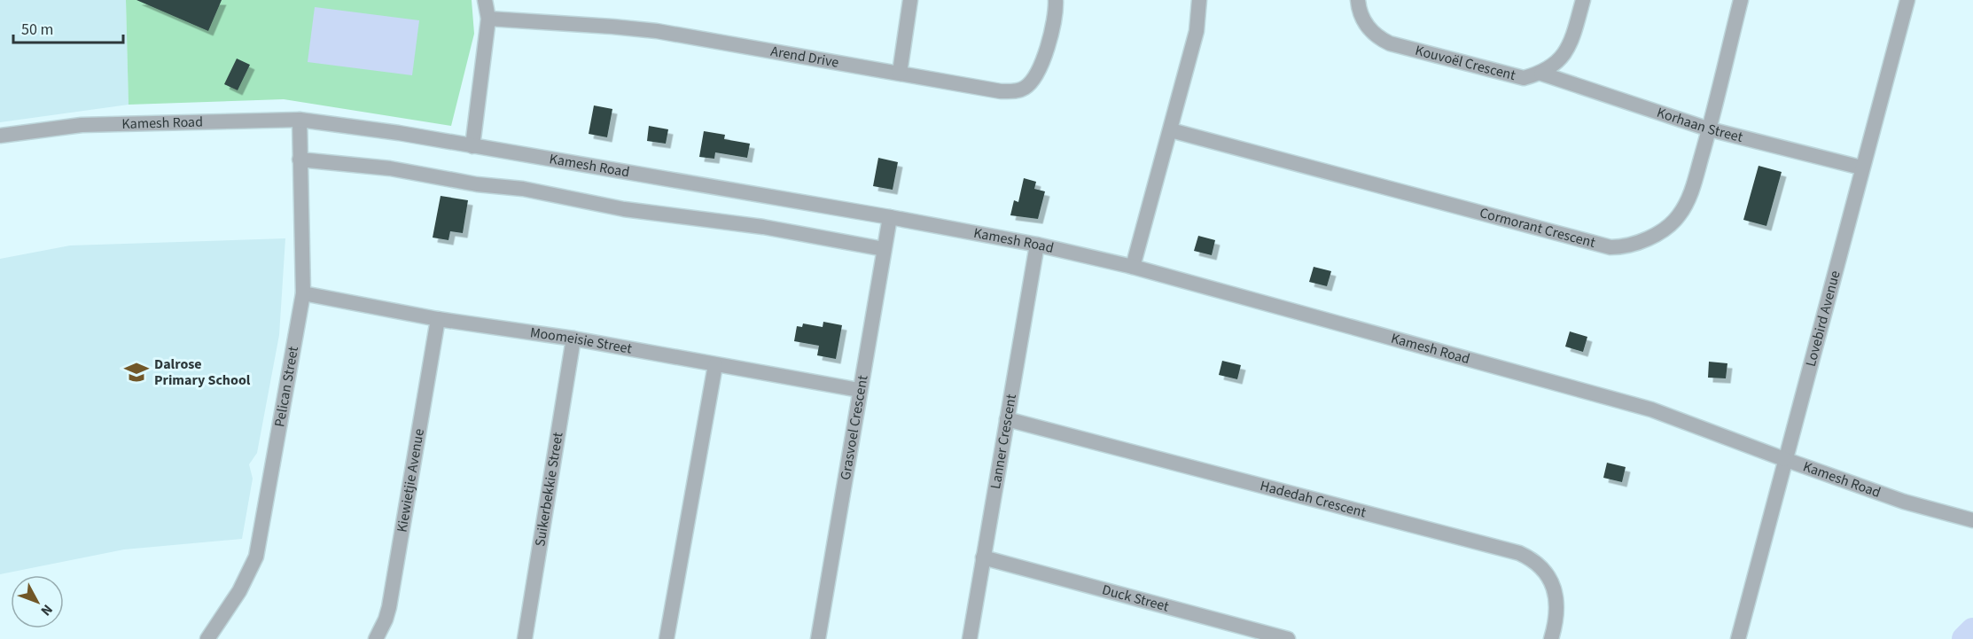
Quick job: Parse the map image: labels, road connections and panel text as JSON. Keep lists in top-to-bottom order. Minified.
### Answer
{"streets":{"street":["Arend Drive","Kouvoël Crescent","Kamesh Road","Korhaan Street","Cormorant Crescent","Lovebird Avenue","Moomeisie Street","Pelican Street","Grasvoel Crescent","Lanner Crescent","Kiewietjie Avenue","Suikerbekkie Street","Hadedah Crescent","Duck Street"]},"crossings":[["Kouvoël Crescent","Korhaan Street"],["Kamesh Road","Lovebird Avenue"],["Kamesh Road","Pelican Street"],["Kamesh Road","Grasvoel Crescent"],["Kamesh Road","Lanner Crescent"],["Korhaan Street","Cormorant Crescent"],["Korhaan Street","Lovebird Avenue"],["Moomeisie Street","Pelican Street"],["Moomeisie Street","Grasvoel Crescent"],["Moomeisie Street","Kiewietjie Avenue"],["Moomeisie Street","Suikerbekkie Street"],["Lanner Crescent","Hadedah Crescent"],["Lanner Crescent","Duck Street"]],"places":{"school or university":["Dalrose Primary School"]},"scale_bar":"50 m","north":"bottom right"}
